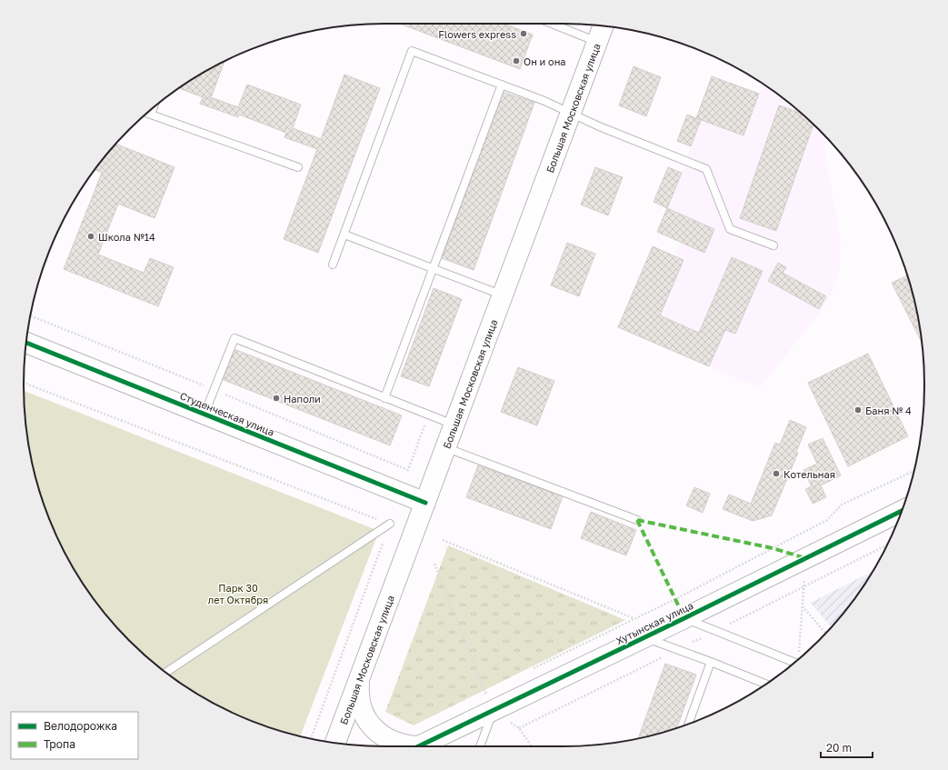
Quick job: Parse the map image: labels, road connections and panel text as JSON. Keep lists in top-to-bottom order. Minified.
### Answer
{"streets":{"street":["Большая Московская улица","Студенческая улица","Хутынская улица"]},"crossings":[["Большая Московская улица","Студенческая улица"]],"parks":["Парк 30 лет Октября"],"places":["Flowers express","Он и она","Школа №14","Наполи","Баня № 4","Котельная"],"legend":["Велодорожка","Тропа"],"scale_bar":"20 m"}
